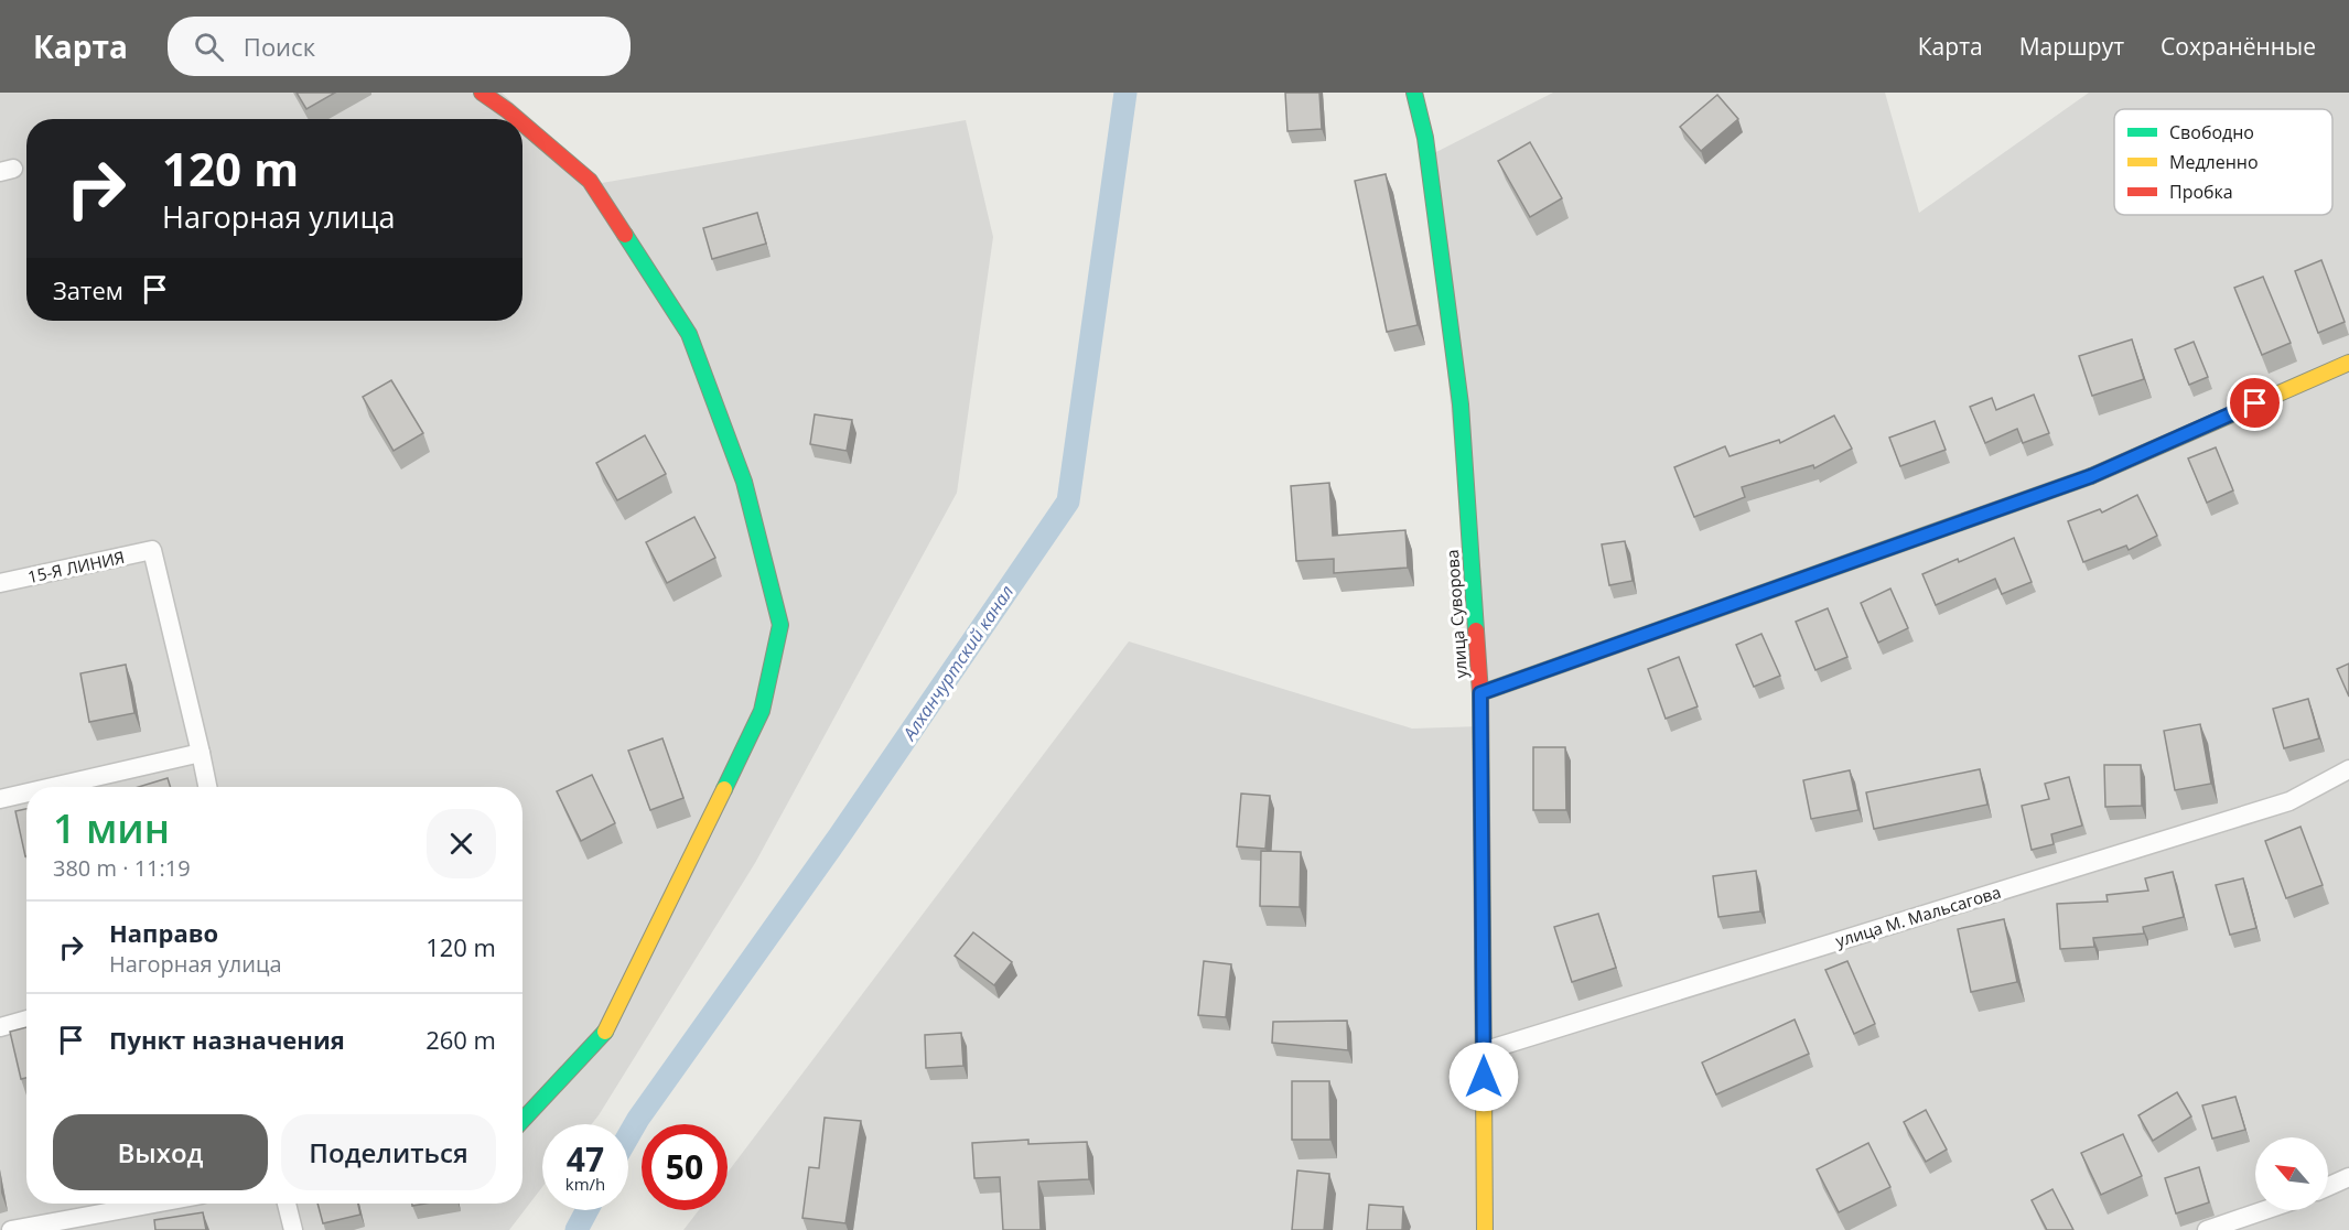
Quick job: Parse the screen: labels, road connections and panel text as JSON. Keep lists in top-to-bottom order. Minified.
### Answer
{"streets":{"street":["15-Я ЛИНИЯ","улица Суворова","улица М. Мальсагова"]},"crossings":[["улица Суворова","улица М. Мальсагова"]],"water":["Алханчуртский канал"],"legend":["Свободно","Медленно","Пробка"],"north":"top left","page":{"header":"Карта","search":"Поиск","nav":["Карта","Маршрут","Сохранённые"],"turn":["120 m","Нагорная улица"],"then":"Затем","heading":["1 мин","380 m · 11:19"],"list":[{"name":"Направо","note":"Нагорная улица","value":"120 m"},{"name":"Пункт назначения","value":"260 m"}],"buttons":["Выход","Поделиться"],"speed":"47 km/h","limit":"50"}}
